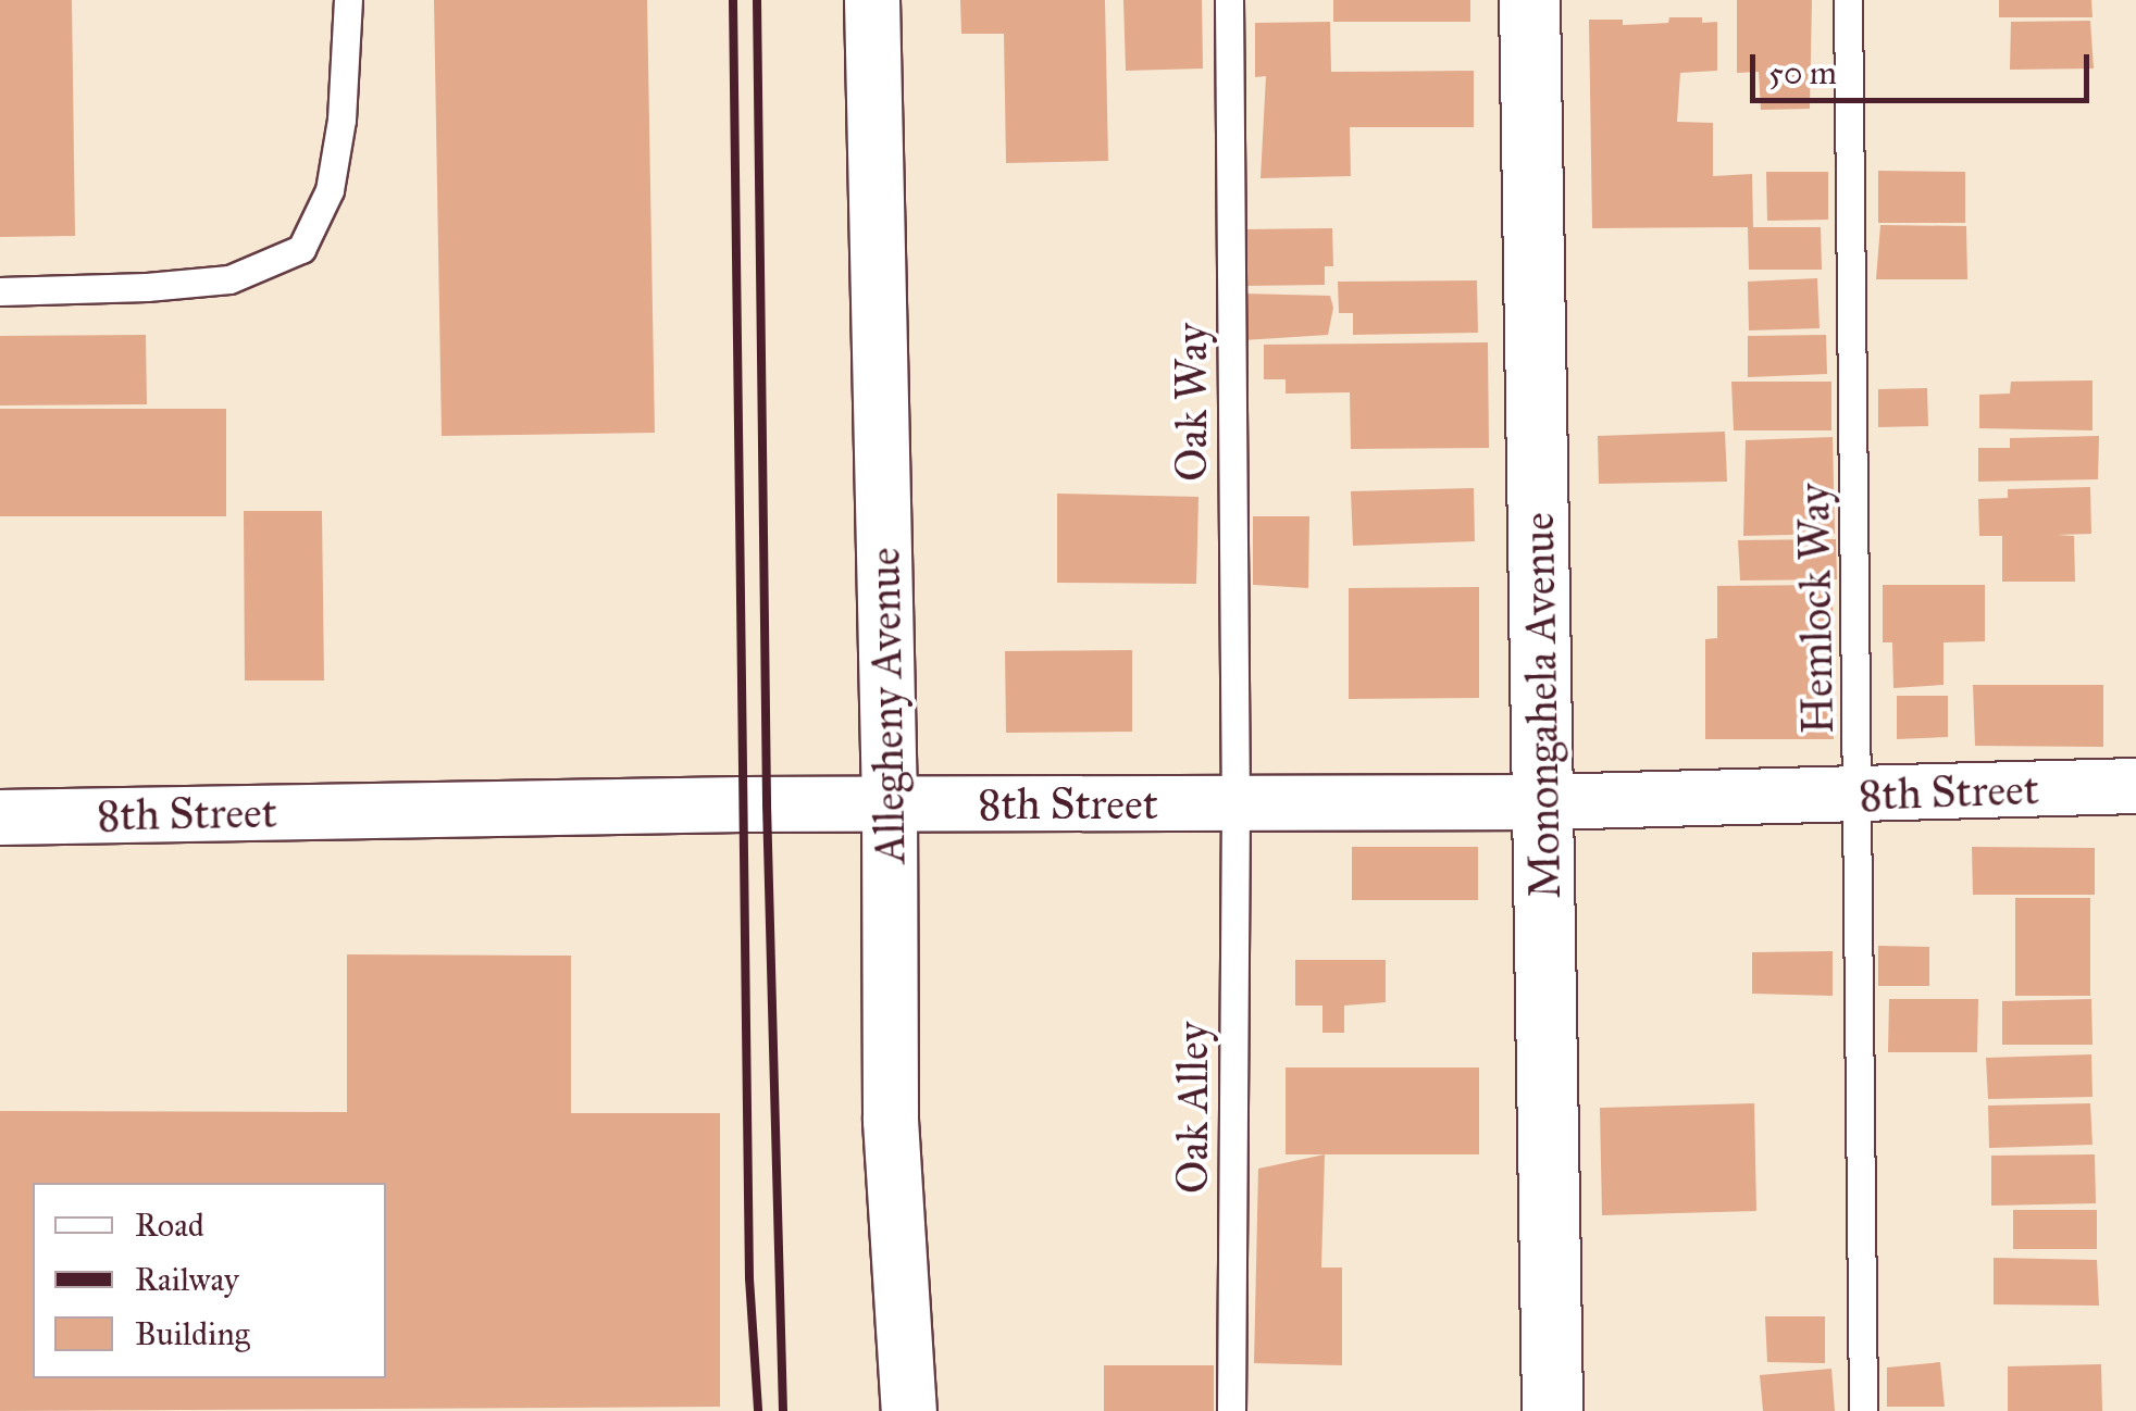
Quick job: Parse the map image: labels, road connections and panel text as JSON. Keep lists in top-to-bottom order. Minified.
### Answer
{"streets":{"main road":["Monongahela Avenue"],"street":["Allegheny Avenue","8th Street"],"lane":["Oak Way","Hemlock Way","Oak Alley"]},"crossings":[["Oak Way","8th Street"],["Oak Way","Oak Alley"],["Hemlock Way","8th Street"],["Allegheny Avenue","8th Street"],["Monongahela Avenue","8th Street"],["8th Street","Oak Alley"]],"legend":["Road","Railway","Building"],"scale_bar":"50 m"}
